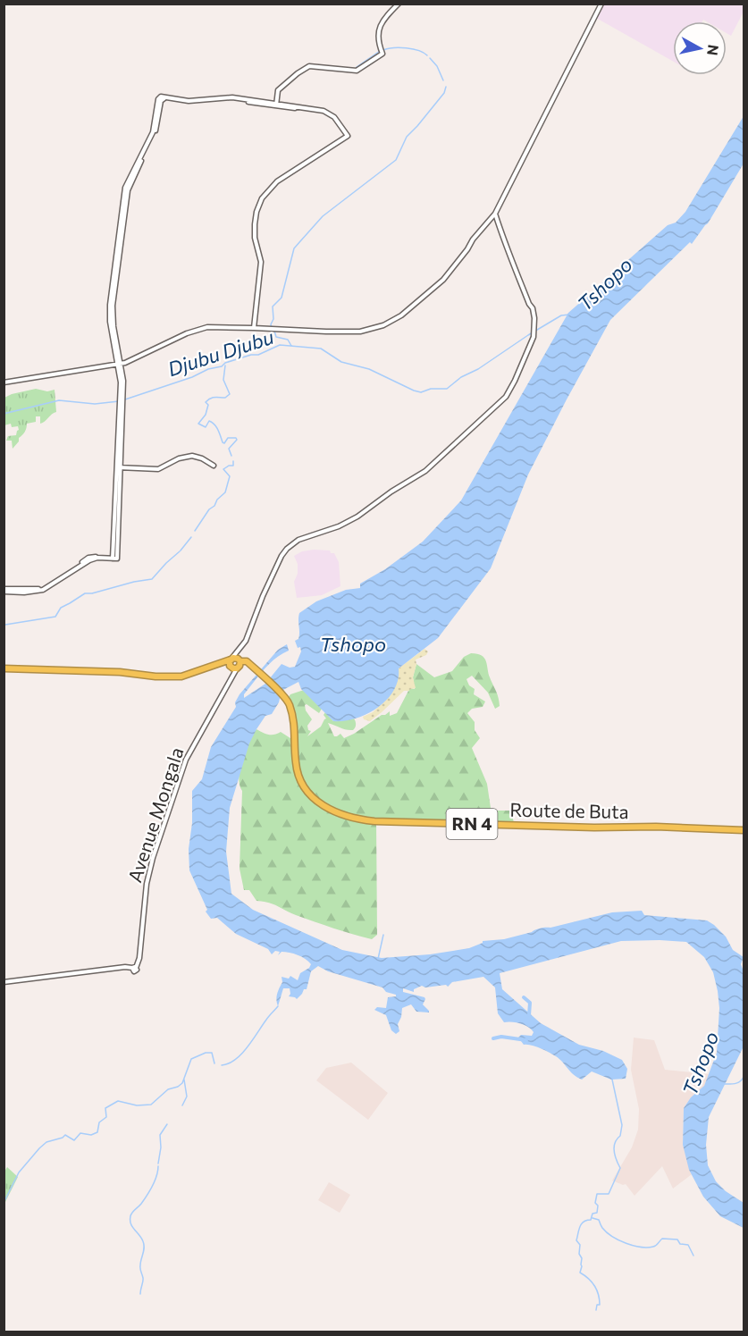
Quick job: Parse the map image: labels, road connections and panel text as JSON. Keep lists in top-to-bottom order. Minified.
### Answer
{"streets":{"highway":["Route de Buta","RN 4"],"street":["Avenue Mongala"]},"crossings":[["Route de Buta","RN 4"],["Avenue Mongala","RN 4"]],"water":["Tshopo","Djubu Djubu"],"north":"right"}
